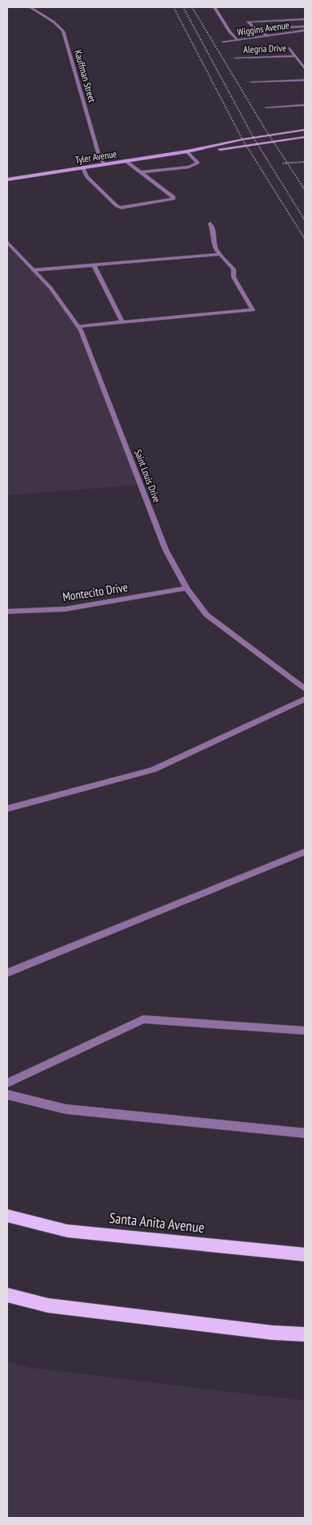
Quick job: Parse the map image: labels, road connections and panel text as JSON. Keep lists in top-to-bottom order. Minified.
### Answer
{"streets":{"main road":["Tyler Avenue","Santa Anita Avenue"],"street":["Wiggins Avenue","Alegria Drive","Kauffman Street","Saint Louis Drive","Montecito Drive"]},"crossings":[["Kauffman Street","Tyler Avenue"],["Saint Louis Drive","Montecito Drive"]]}
